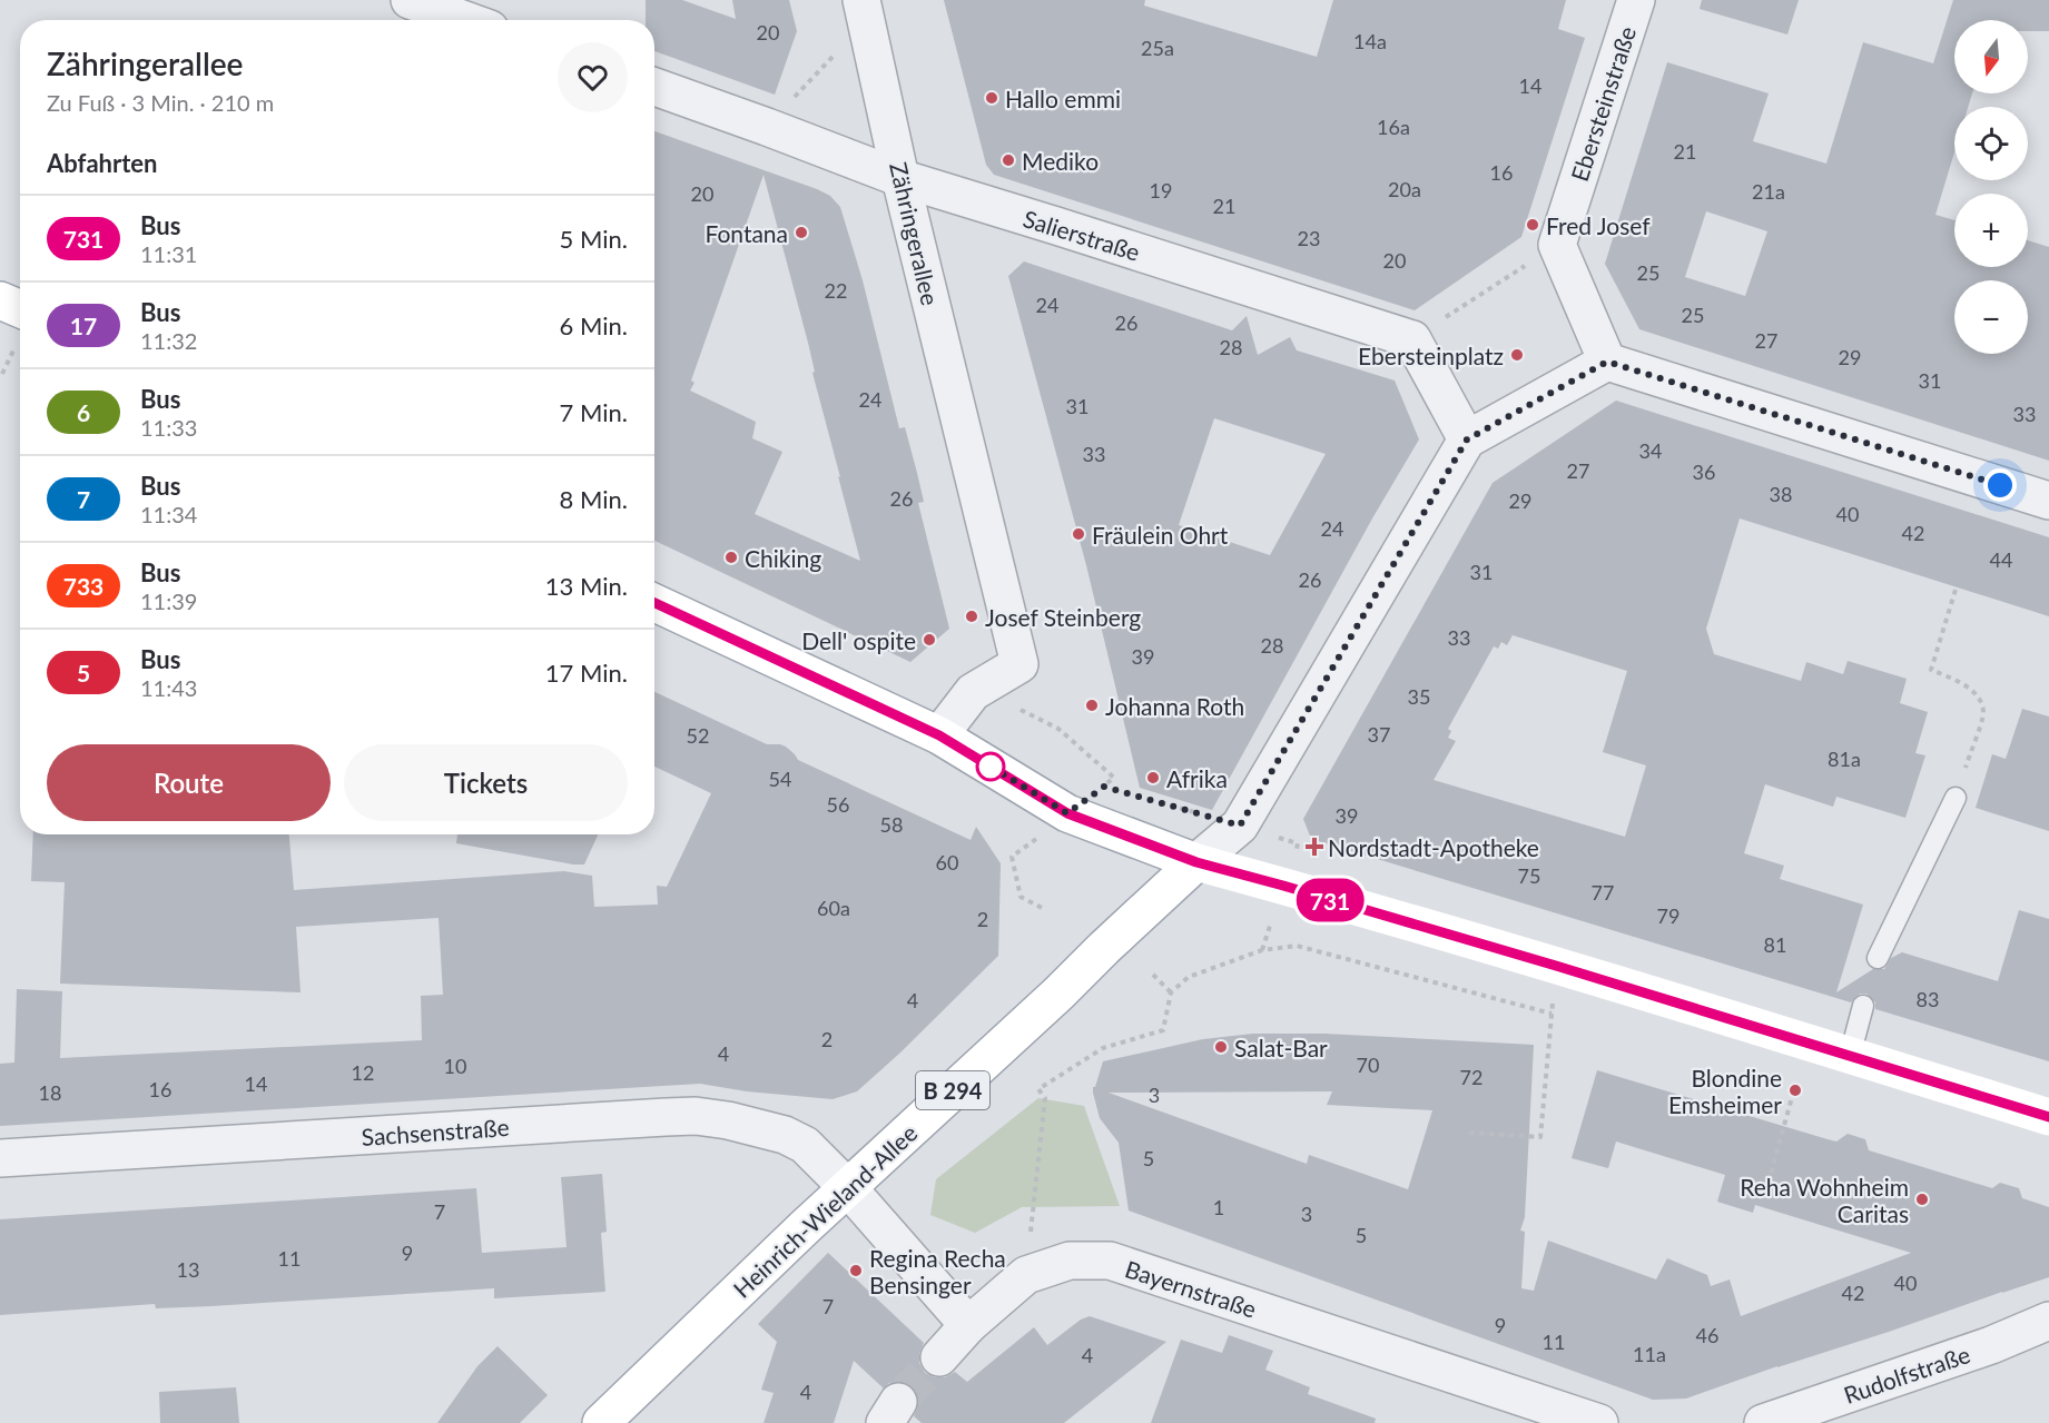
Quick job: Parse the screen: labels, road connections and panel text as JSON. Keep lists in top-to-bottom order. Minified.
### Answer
{"streets":{"main road":["B 294","Heinrich-Wieland-Allee"],"street":["Ebersteinstraße","Zähringerallee","Salierstraße","Sachsenstraße","Bayernstraße","Rudolfstraße"]},"crossings":[["Zähringerallee","Salierstraße"],["Sachsenstraße","Heinrich-Wieland-Allee"]],"places":{"other":["Hallo emmi","Mediko","Fred Josef","Fontana","Ebersteinplatz","Fräulein Ohrt","Chiking","Josef Steinberg","Dell' ospite","Johanna Roth","Afrika","Salat-Bar","Blondine Emsheimer","Reha Wohnheim Caritas","Regina Recha Bensinger"],"health":["Nordstadt-Apotheke"]},"lines":["bus line 731"],"house_numbers":["20","14a","25a","14","16a","21","16","20a","19","21a","20","21","23","20","25","22","24","25","26","27","28","29","31","24","31","33","34","33","27","36","38","26","29","40","24","42","44","31","26","33","28","39","35","37","52","81a","54","56","39","58","60","75","77","60a","79","2","81","83","4","2","4","70","10","12","72","14","16","18","3","5","1","7","3","5","9","11","13","40","42","7","9","46","11","11a","4","4"],"north":"bottom","page":{"on_map":"731","map_buttons":["+","−"],"heading":[["Zähringerallee","Zu Fuß · 3 Min. · 210 m"],"Abfahrten"],"list":[{"mark":"731","name":"Bus","note":"11:31","value":"5 Min."},{"mark":"17","name":"Bus","note":"11:32","value":"6 Min."},{"mark":"6","name":"Bus","note":"11:33","value":"7 Min."},{"mark":"7","name":"Bus","note":"11:34","value":"8 Min."},{"mark":"733","name":"Bus","note":"11:39","value":"13 Min."},{"mark":"5","name":"Bus","note":"11:43","value":"17 Min."}],"buttons":["Route","Tickets"]}}
